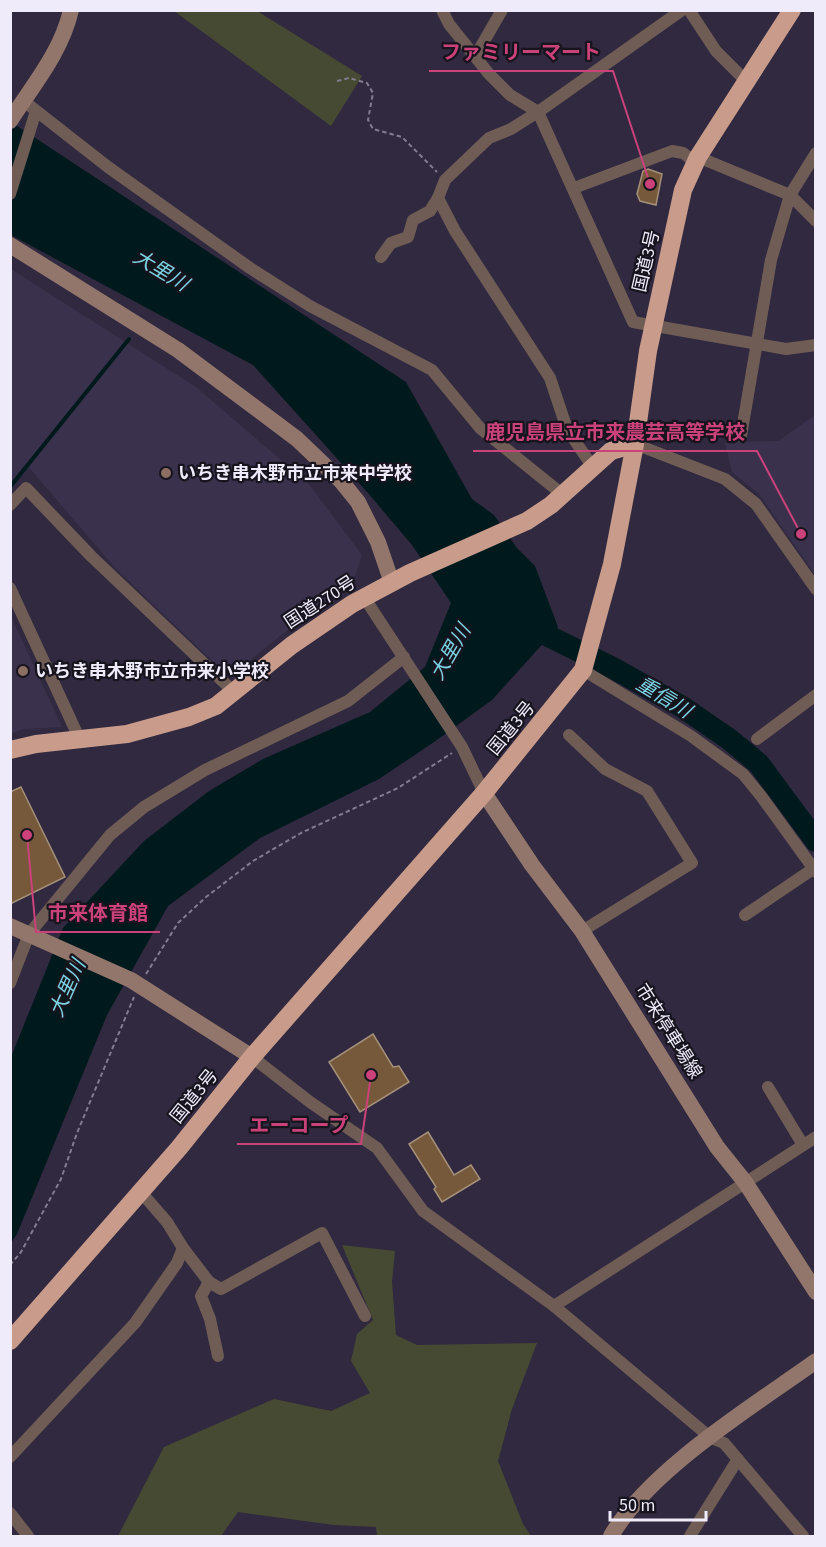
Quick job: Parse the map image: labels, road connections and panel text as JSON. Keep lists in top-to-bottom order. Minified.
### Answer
{"streets":{"highway":["国道3号","国道270号"],"street":["市来停車場線"]},"crossings":[["国道3号","国道270号"],["国道3号","市来停車場線"]],"water":["大里川","重信川"],"places":["ファミリーマート","いちき串木野市立市来中学校","鹿児島県立市来農芸高等学校","いちき串木野市立市来小学校","市来体育館","エーコープ"],"scale_bar":"50 m"}
